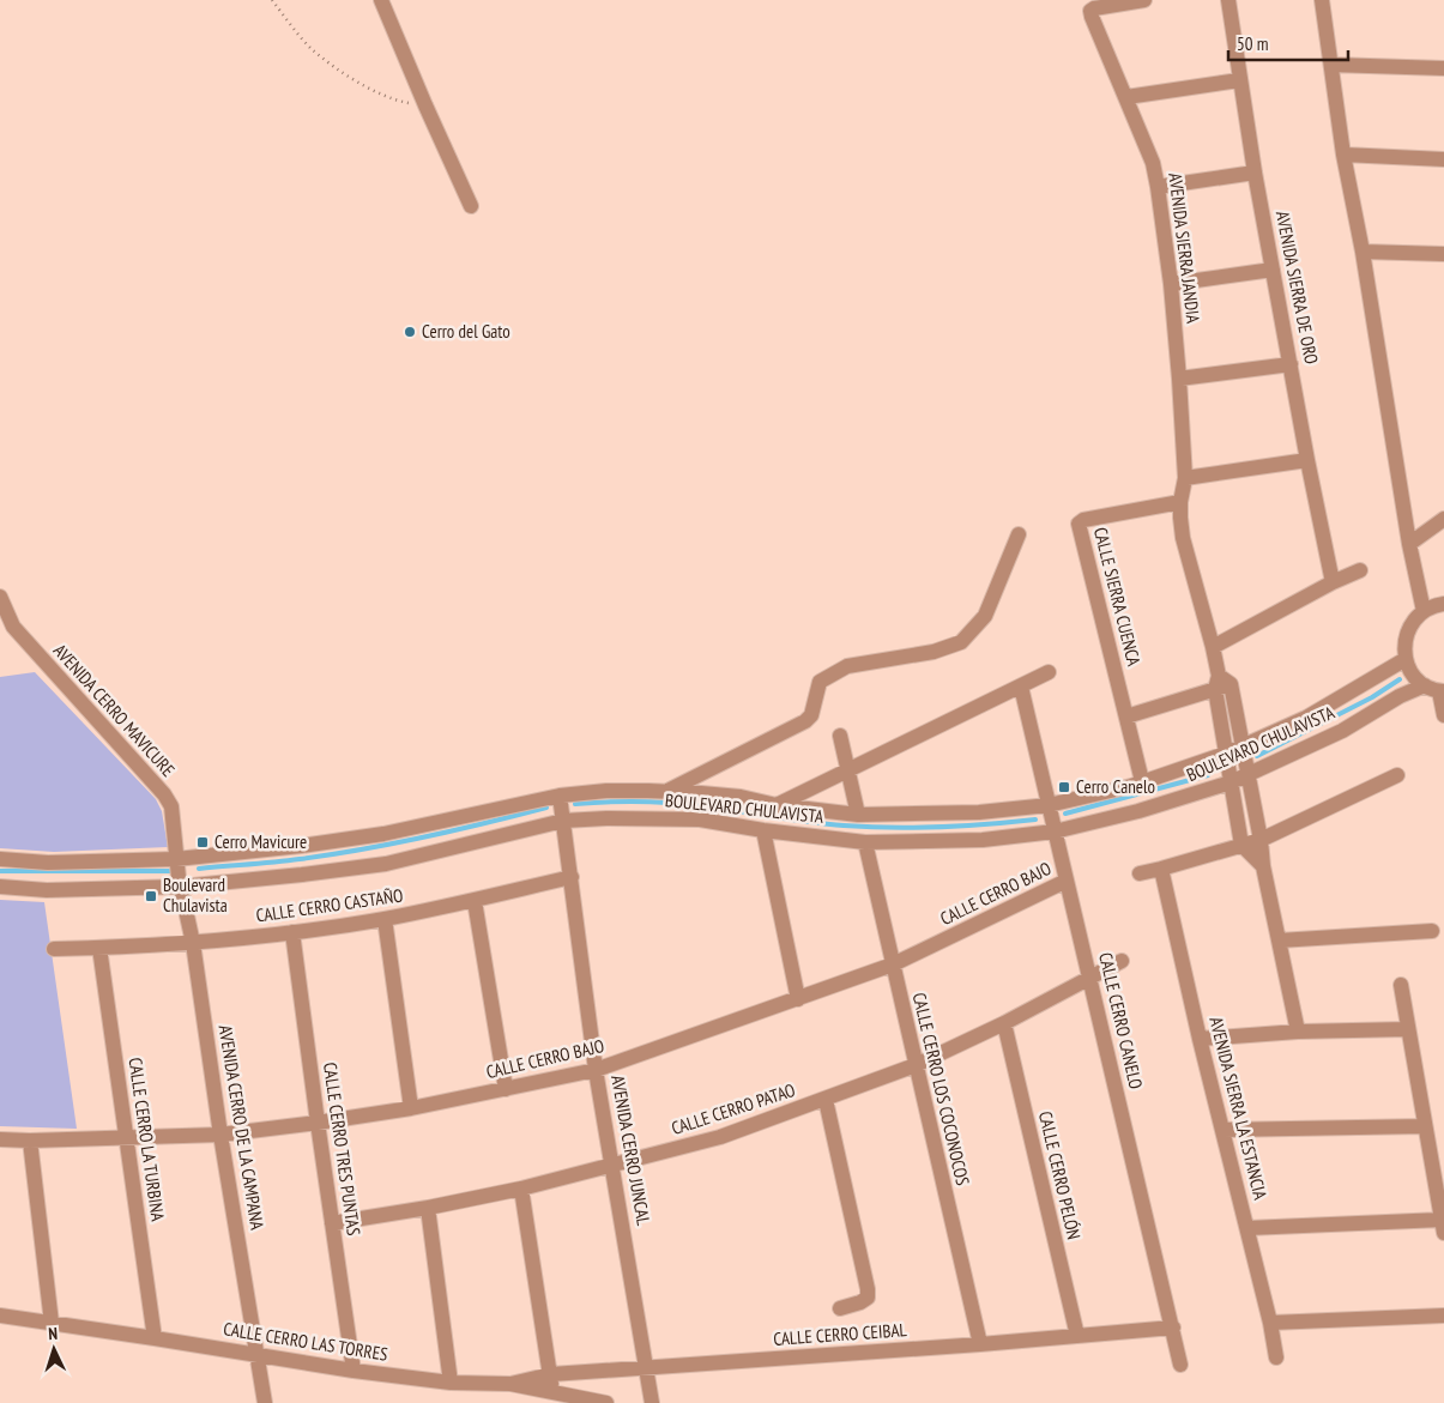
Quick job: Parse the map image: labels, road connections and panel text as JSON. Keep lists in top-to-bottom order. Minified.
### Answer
{"streets":{"street":["AVENIDA SIERRA JANDIA","AVENIDA SIERRA DE ORO","CALLE SIERRA CUENCA","AVENIDA CERRO MAVICURE","BOULEVARD CHULAVISTA","CALLE CERRO BAJO","CALLE CERRO CASTAÑO","CALLE CERRO CANELO","CALLE CERRO LOS COCONOCOS","AVENIDA SIERRA LA ESTANCIA","CALLE CERRO PATAO","AVENIDA CERRO DE LA CAMPANA","CALLE CERRO LA TURBINA","CALLE CERRO TRES PUNTAS","AVENIDA CERRO JUNCAL","CALLE CERRO PELÓN","CALLE CERRO CEIBAL","CALLE CERRO LAS TORRES"]},"crossings":[["AVENIDA SIERRA JANDIA","CALLE SIERRA CUENCA"],["CALLE SIERRA CUENCA","BOULEVARD CHULAVISTA"],["AVENIDA CERRO MAVICURE","BOULEVARD CHULAVISTA"],["AVENIDA CERRO MAVICURE","AVENIDA CERRO DE LA CAMPANA"],["BOULEVARD CHULAVISTA","CALLE CERRO CANELO"],["BOULEVARD CHULAVISTA","CALLE CERRO LOS COCONOCOS"],["BOULEVARD CHULAVISTA","AVENIDA CERRO DE LA CAMPANA"],["BOULEVARD CHULAVISTA","AVENIDA CERRO JUNCAL"],["CALLE CERRO BAJO","CALLE CERRO CANELO"],["CALLE CERRO BAJO","CALLE CERRO LOS COCONOCOS"],["CALLE CERRO BAJO","AVENIDA CERRO DE LA CAMPANA"],["CALLE CERRO BAJO","CALLE CERRO LA TURBINA"],["CALLE CERRO BAJO","CALLE CERRO TRES PUNTAS"],["CALLE CERRO BAJO","AVENIDA CERRO JUNCAL"],["CALLE CERRO CASTAÑO","AVENIDA CERRO DE LA CAMPANA"],["CALLE CERRO CASTAÑO","CALLE CERRO LA TURBINA"],["CALLE CERRO CASTAÑO","CALLE CERRO TRES PUNTAS"],["CALLE CERRO CASTAÑO","AVENIDA CERRO JUNCAL"],["CALLE CERRO CANELO","CALLE CERRO PATAO"],["CALLE CERRO CANELO","CALLE CERRO CEIBAL"],["CALLE CERRO LOS COCONOCOS","CALLE CERRO PATAO"],["CALLE CERRO LOS COCONOCOS","CALLE CERRO CEIBAL"],["CALLE CERRO PATAO","CALLE CERRO TRES PUNTAS"],["CALLE CERRO PATAO","AVENIDA CERRO JUNCAL"],["CALLE CERRO PATAO","CALLE CERRO PELÓN"],["AVENIDA CERRO DE LA CAMPANA","CALLE CERRO LAS TORRES"],["CALLE CERRO LA TURBINA","CALLE CERRO LAS TORRES"],["CALLE CERRO TRES PUNTAS","CALLE CERRO LAS TORRES"],["AVENIDA CERRO JUNCAL","CALLE CERRO CEIBAL"],["CALLE CERRO PELÓN","CALLE CERRO CEIBAL"],["CALLE CERRO CEIBAL","CALLE CERRO LAS TORRES"]],"places":{"other":["Cerro del Gato"],"transit":["Cerro Canelo","Cerro Mavicure","Boulevard Chulavista"]},"scale_bar":"50 m","north":"top"}
